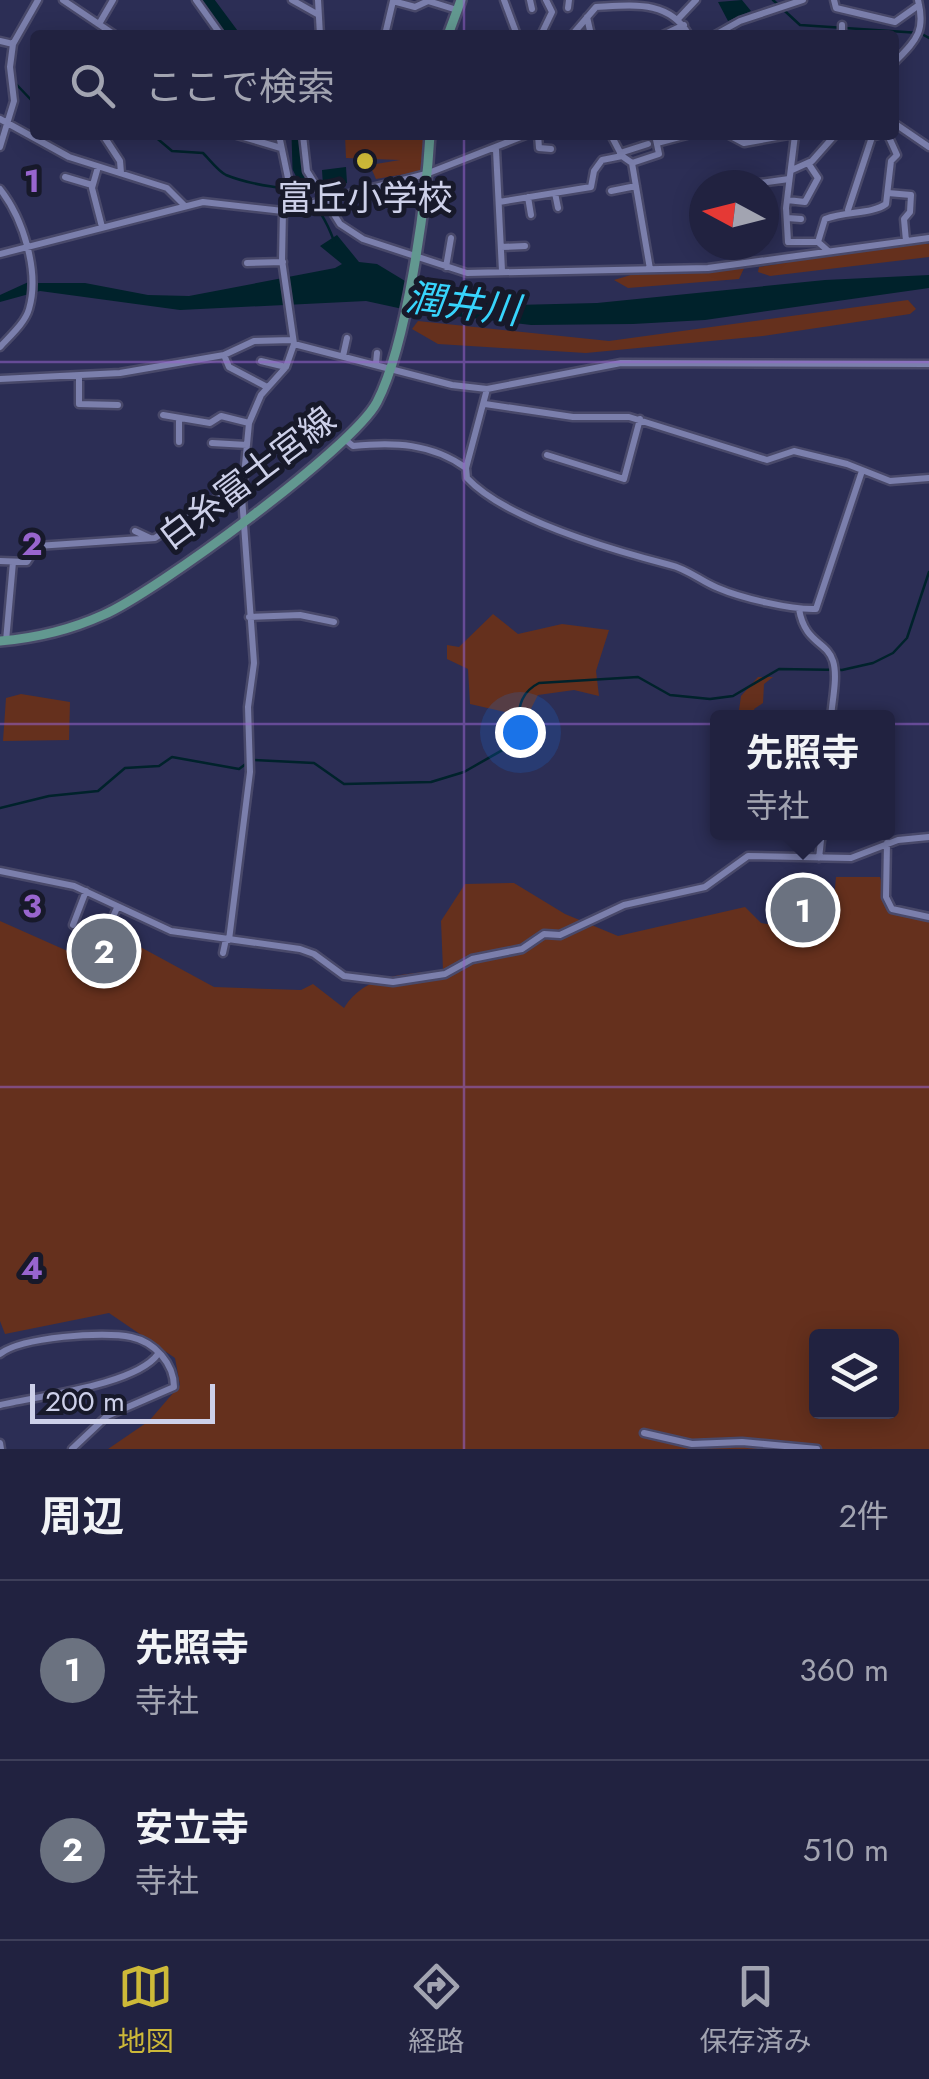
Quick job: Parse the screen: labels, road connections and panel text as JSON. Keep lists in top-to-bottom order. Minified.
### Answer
{"streets":{"main road":["白糸富士宮線"]},"water":["潤井川"],"places":["富丘小学校"],"scale_bar":"200 m","north":"left","page":{"search":"ここで検索","popup":["先照寺","寺社"],"pins":["1","2"],"scale":"200 m","heading":["周辺","2件"],"list":[{"mark":"1","name":"先照寺","note":"寺社","value":"360 m"},{"mark":"2","name":"安立寺","note":"寺社","value":"510 m"}],"nav":["地図","経路","保存済み"]},"grid":{"rows":["1","2","3","4"]}}
